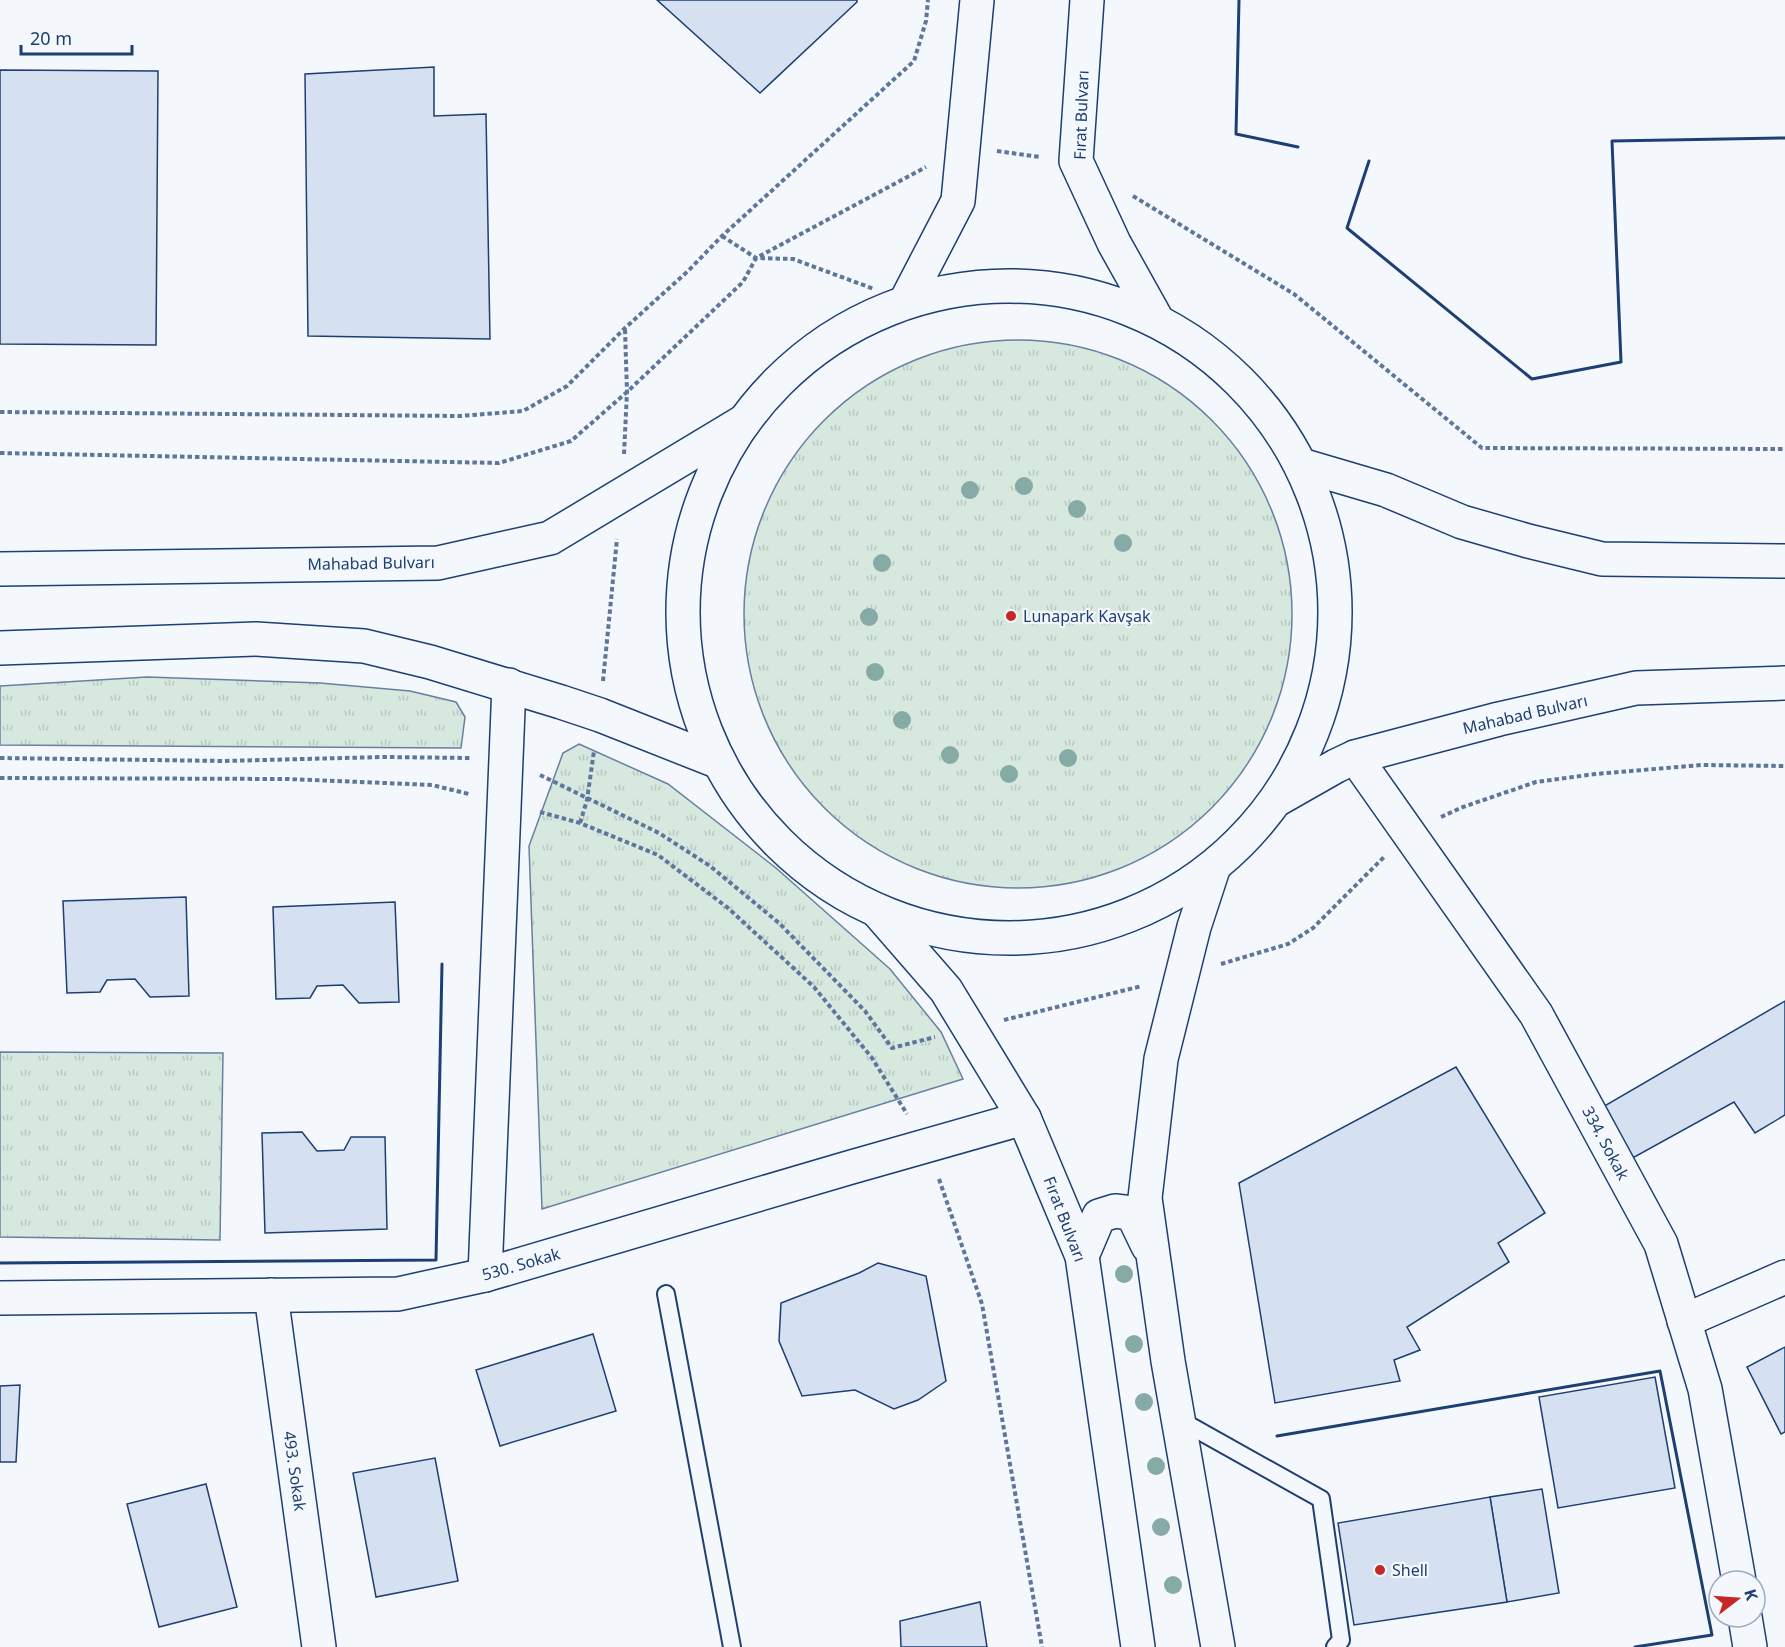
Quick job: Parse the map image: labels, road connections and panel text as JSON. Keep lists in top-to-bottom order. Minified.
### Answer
{"streets":{"main road":["Fırat Bulvarı","Mahabad Bulvarı","334. Sokak","530. Sokak","493. Sokak"]},"crossings":[["Fırat Bulvarı","530. Sokak"],["Mahabad Bulvarı","334. Sokak"],["530. Sokak","493. Sokak"]],"places":["Lunapark Kavşak","Shell"],"scale_bar":"20 m","north":"right"}
